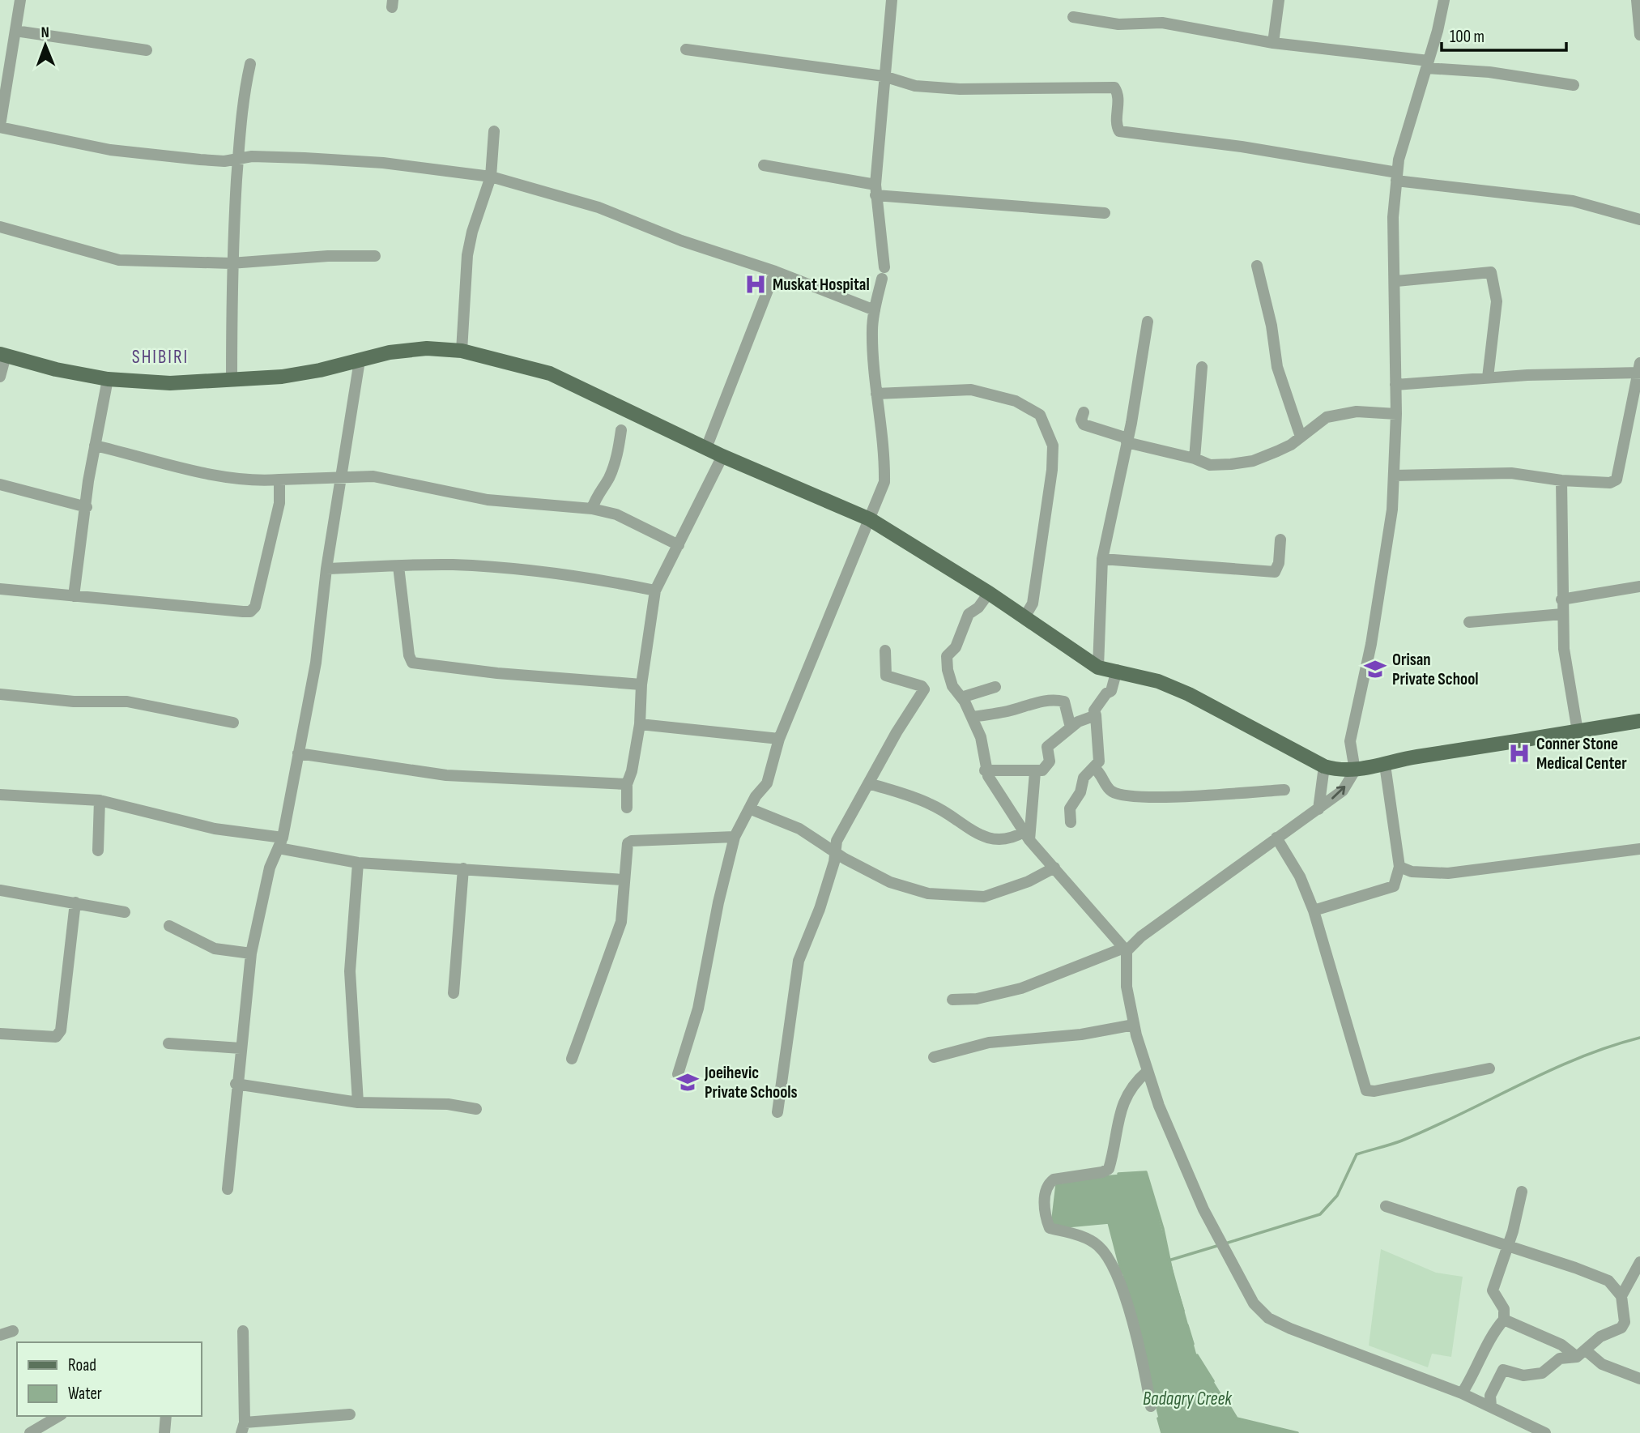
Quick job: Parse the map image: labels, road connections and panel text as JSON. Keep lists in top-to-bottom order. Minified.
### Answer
{"districts":["SHIBIRI"],"water":["Badagry Creek"],"places":{"hospital":["Muskat Hospital","Conner Stone Medical Center"],"school or university":["Orisan Private School","Joeihevic Private Schools"]},"legend":["Road","Water"],"scale_bar":"100 m","north":"top"}
